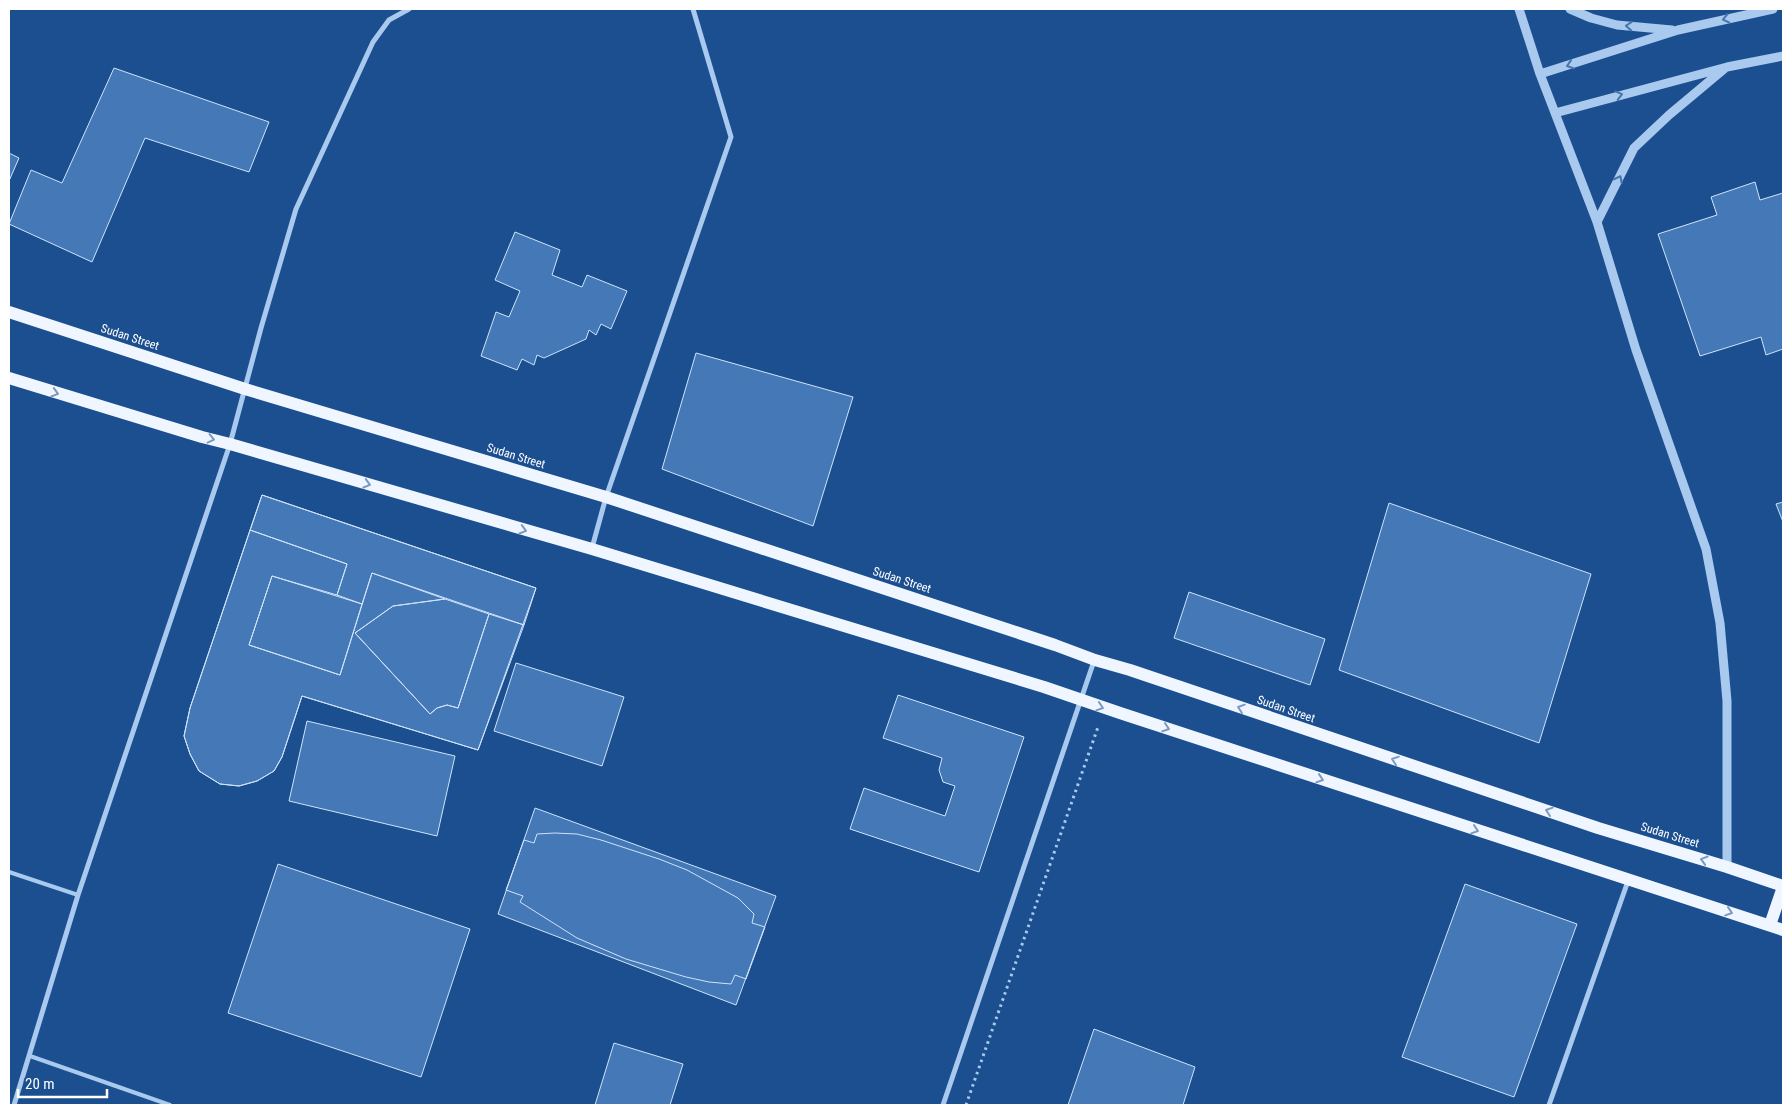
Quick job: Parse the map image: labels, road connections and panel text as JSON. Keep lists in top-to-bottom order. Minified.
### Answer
{"streets":{"main road":["Sudan Street"]},"scale_bar":"20 m"}
